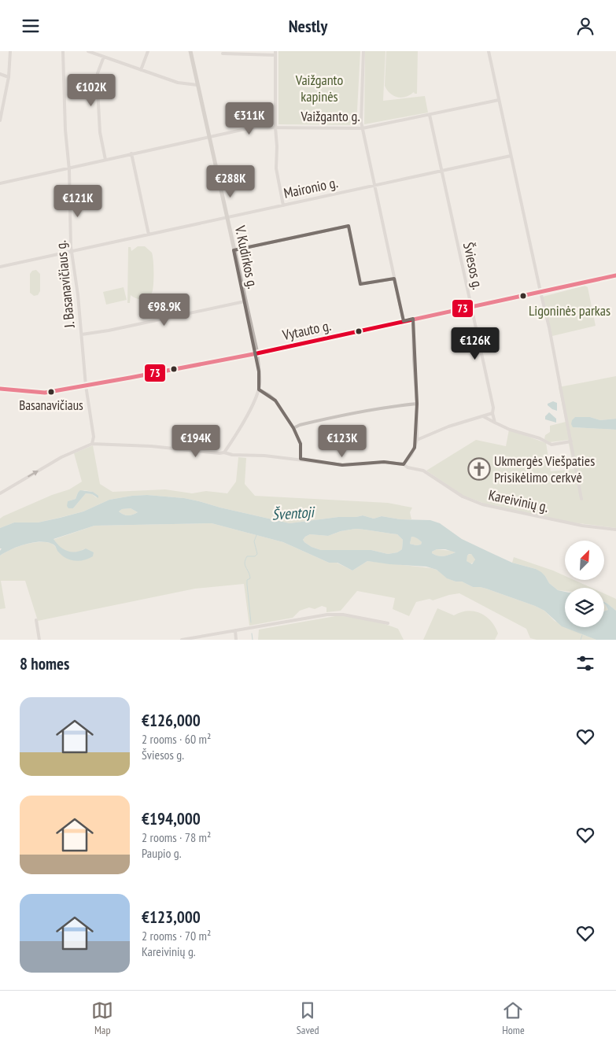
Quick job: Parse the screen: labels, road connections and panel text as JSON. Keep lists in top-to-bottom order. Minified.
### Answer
{"streets":{"main road":["Vytauto g."],"street":["Vaižganto g.","Maironio g.","V. Kudirkos g.","Šviesos g.","J. Basanavičiaus g.","Kareivinių g."]},"crossings":[["Vaižganto g.","V. Kudirkos g."],["Vaižganto g.","Šviesos g."],["Vaižganto g.","J. Basanavičiaus g."],["Maironio g.","V. Kudirkos g."],["Maironio g.","Šviesos g."],["Maironio g.","J. Basanavičiaus g."],["V. Kudirkos g.","Vytauto g."],["Šviesos g.","Vytauto g."],["J. Basanavičiaus g.","Vytauto g."],["J. Basanavičiaus g.","Kareivinių g."]],"water":["Šventoji"],"parks":["Vaižganto kapinės","Ligoninės parkas"],"places":{"other":["Basanavičiaus"],"church":["Ukmergės Viešpaties Prisikėlimo cerkvė"]},"lines":["transit line 73"],"north":"top right","page":{"header":"Nestly","price":["€102K","€311K","€288K","€121K","€98.9K","€126K","€194K","€123K"],"heading":"8 homes","list":[{"name":"€126,000","note":"2 rooms · 60 m² · Šviesos g."},{"name":"€194,000","note":"2 rooms · 78 m² · Paupio g."},{"name":"€123,000","note":"2 rooms · 70 m² · Kareivinių g."}],"tabs":["Map","Saved","Home"]}}
